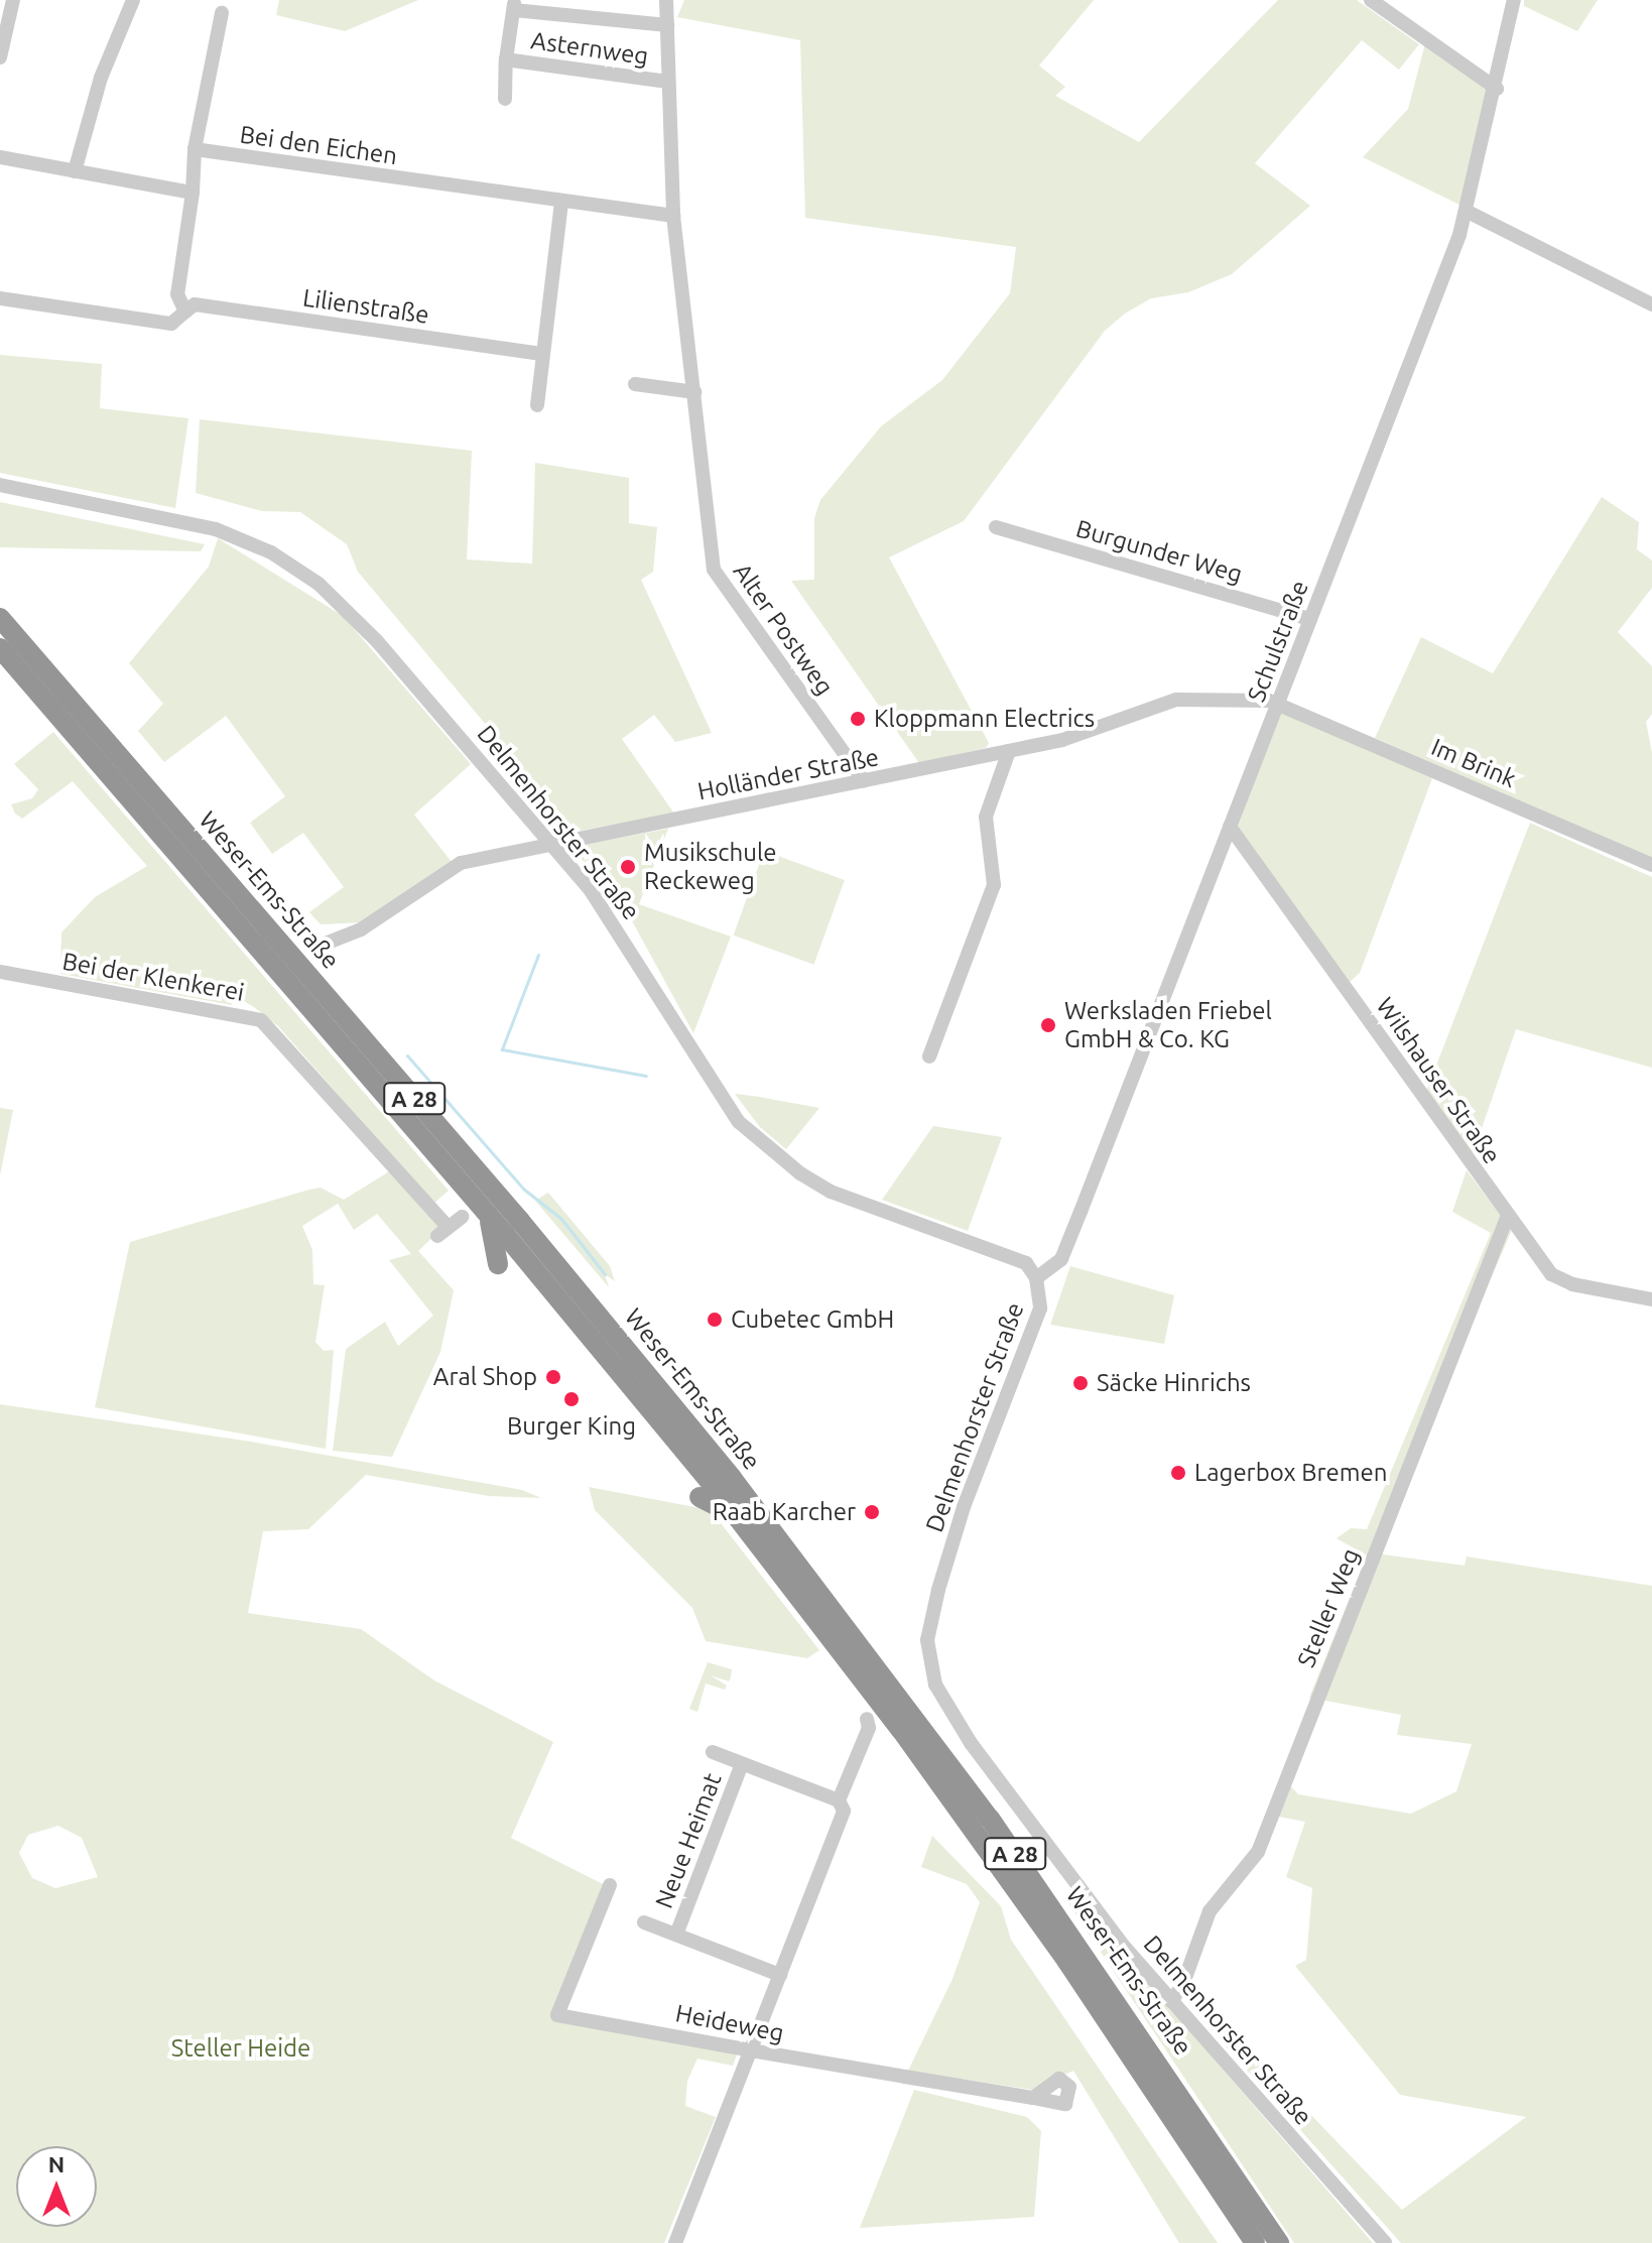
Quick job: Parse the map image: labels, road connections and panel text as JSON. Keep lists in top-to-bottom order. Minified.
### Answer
{"streets":{"highway":["Weser-Ems-Straße","A 28"],"street":["Asternweg","Bei den Eichen","Lilienstraße","Burgunder Weg","Alter Postweg","Schulstraße","Im Brink","Holländer Straße","Delmenhorster Straße","Bei der Klenkerei","Wilshauser Straße","Steller Weg","Neue Heimat","Heideweg"]},"crossings":[["Asternweg","Alter Postweg"],["Bei den Eichen","Alter Postweg"],["Burgunder Weg","Schulstraße"],["Alter Postweg","Holländer Straße"],["Schulstraße","Im Brink"],["Schulstraße","Holländer Straße"],["Schulstraße","Delmenhorster Straße"],["Schulstraße","Wilshauser Straße"],["Im Brink","Holländer Straße"],["Holländer Straße","Delmenhorster Straße"],["Delmenhorster Straße","Steller Weg"],["Wilshauser Straße","Steller Weg"]],"parks":["Steller Heide"],"places":["Kloppmann Electrics","Musikschule Reckeweg","Werksladen Friebel GmbH & Co. KG","Cubetec GmbH","Aral Shop","Säcke Hinrichs","Burger King","Lagerbox Bremen","Raab Karcher"],"north":"top"}
